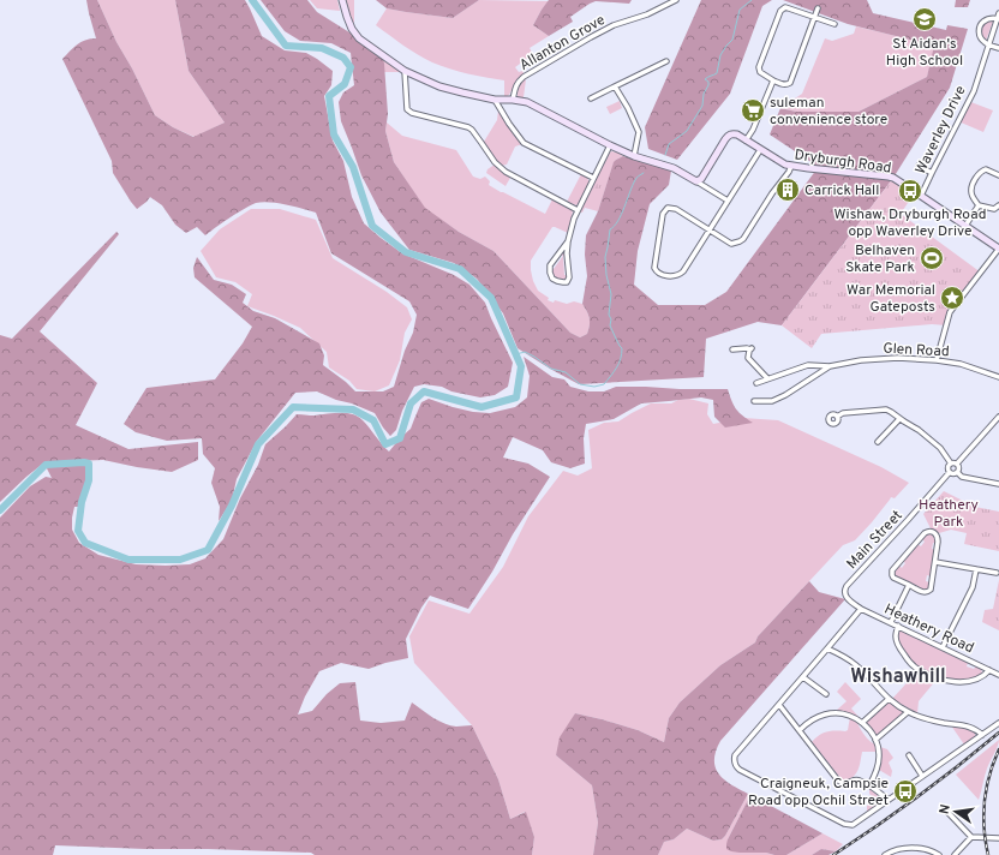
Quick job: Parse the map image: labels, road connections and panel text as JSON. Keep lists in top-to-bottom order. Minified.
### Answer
{"streets":{"street":["Allanton Grove","Waverley Drive","Dryburgh Road","Glen Road","Main Street","Heathery Road"]},"crossings":[["Waverley Drive","Dryburgh Road"],["Main Street","Heathery Road"]],"districts":["Wishawhill"],"parks":["Heathery Park"],"places":{"school or university":["St Aidan's High School"],"supermarket":["suleman convenience store"],"building":["Carrick Hall"],"bus stop":["Wishaw, Dryburgh Road opp Waverley Drive","Craigneuk, Campsie Road opp Ochil Street"],"sports":["Belhaven Skate Park"],"place":["War Memorial Gateposts"]},"north":"left"}
